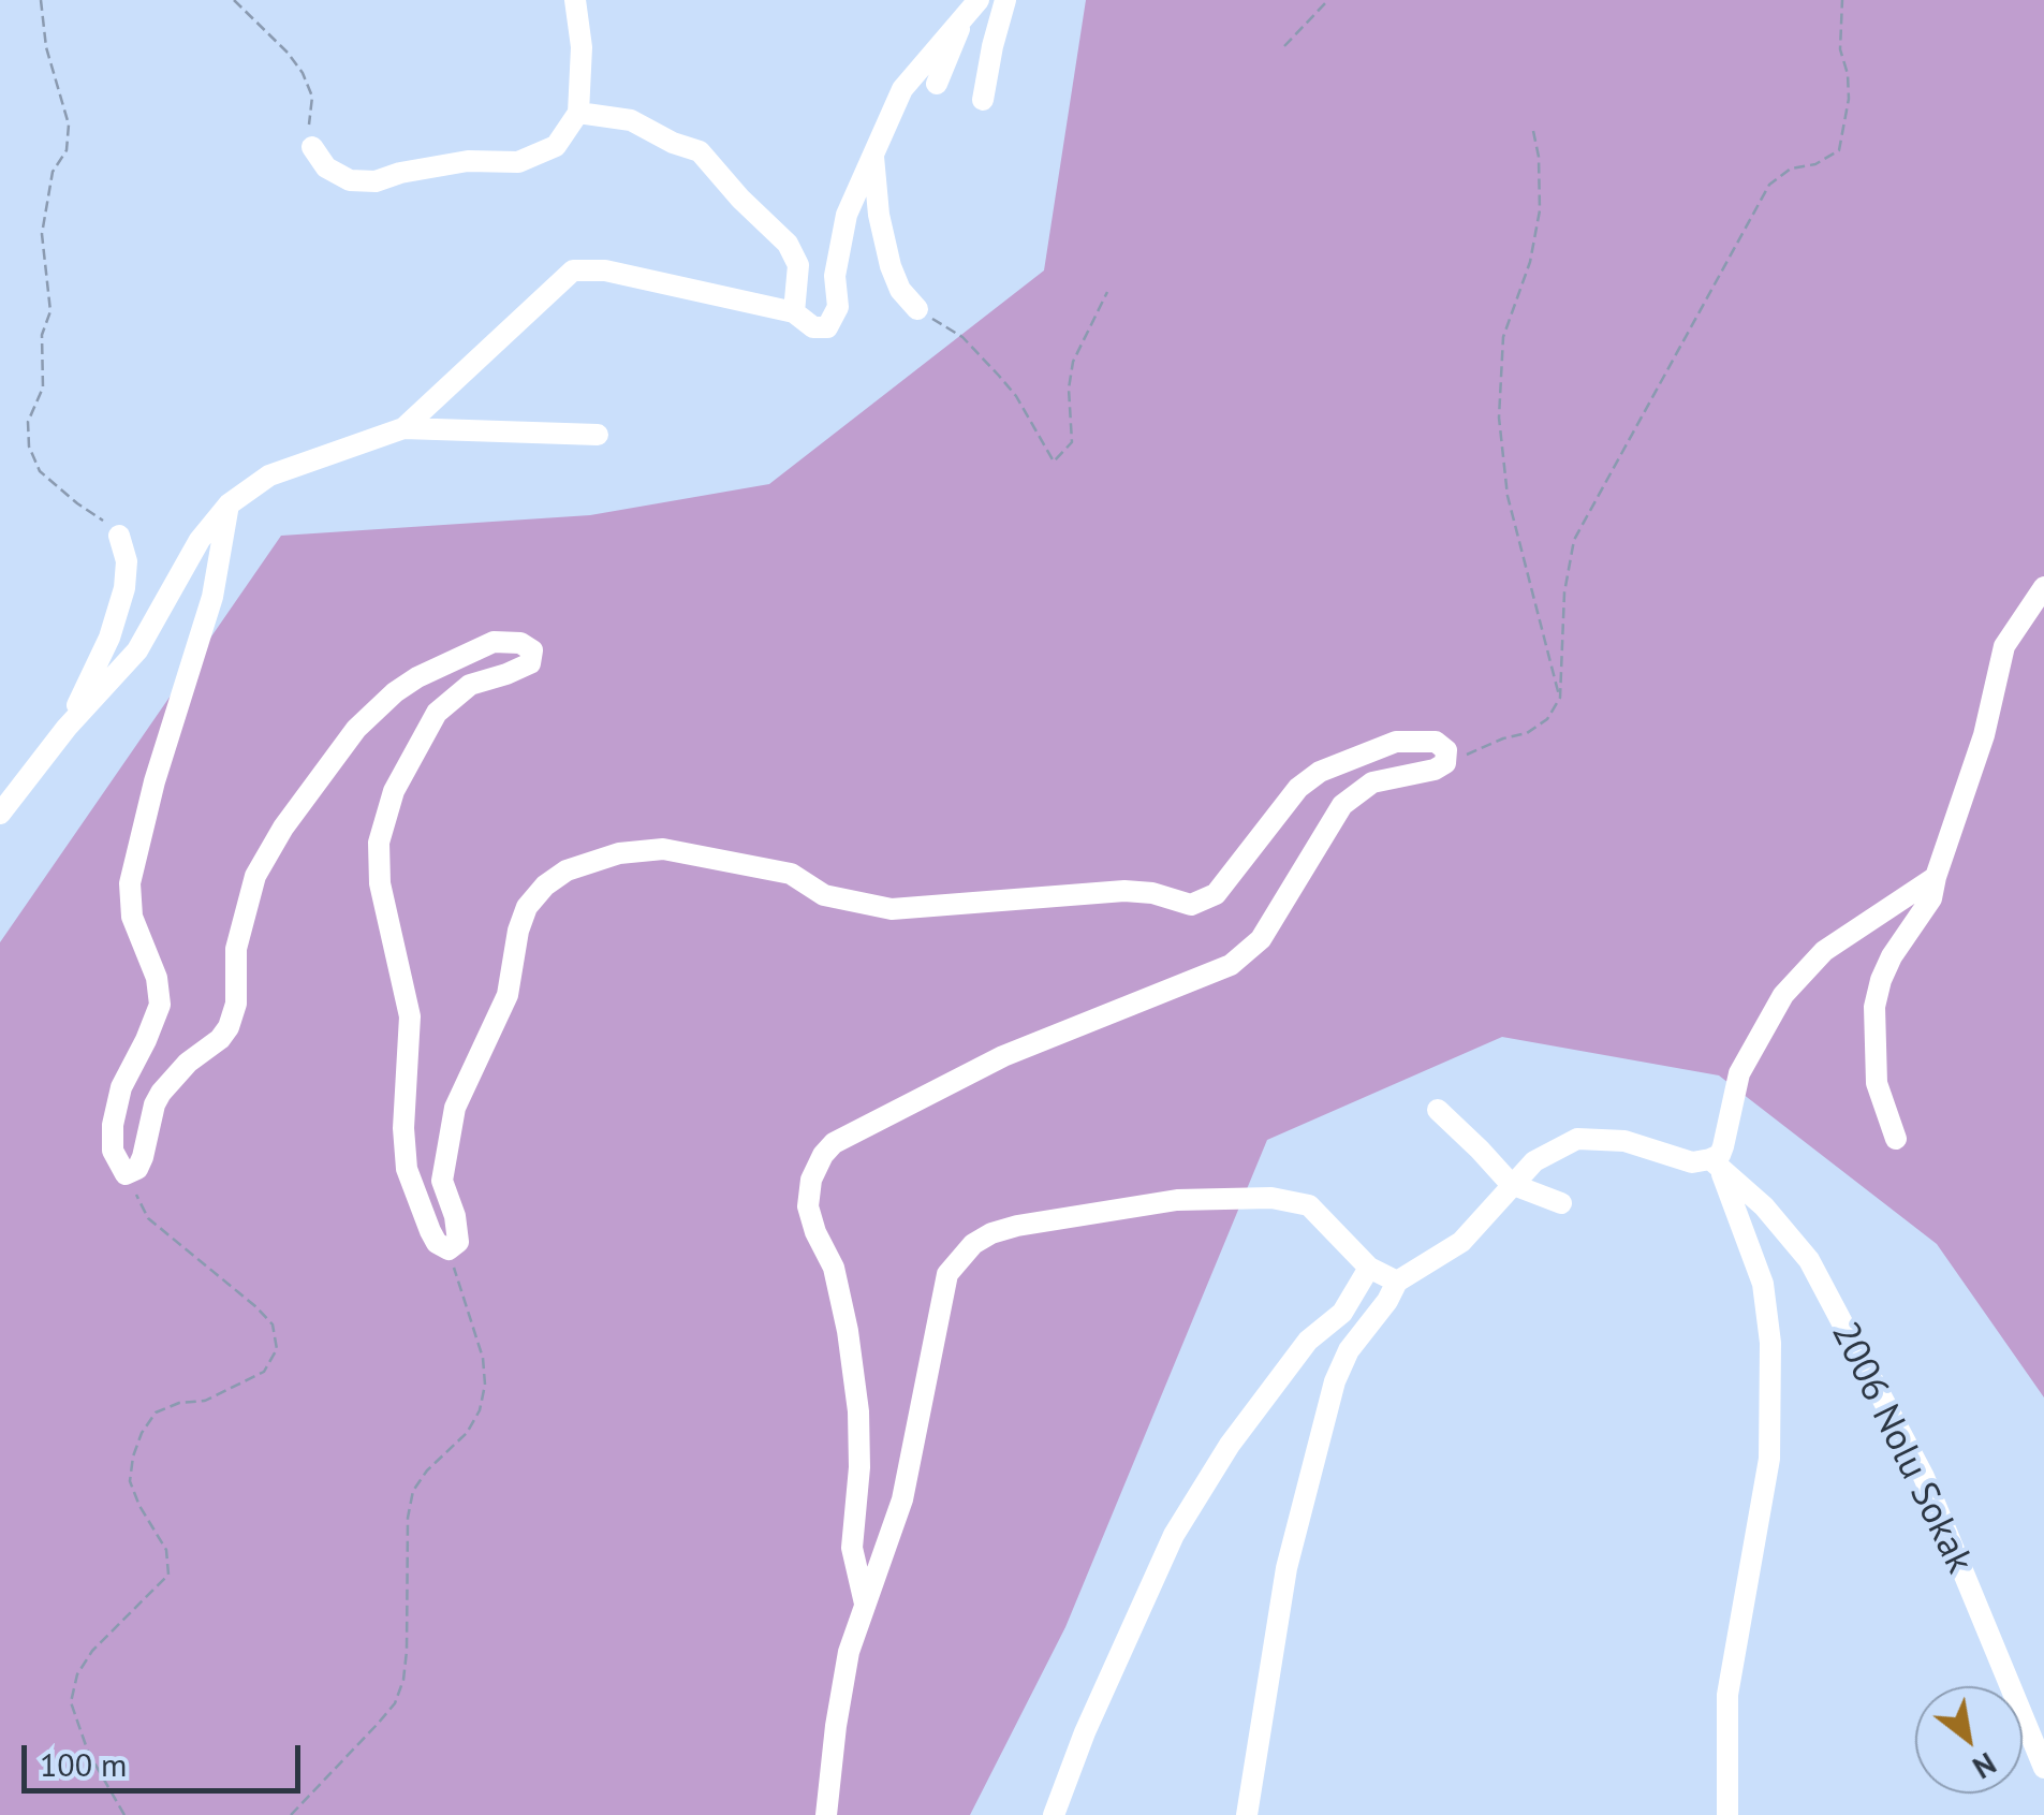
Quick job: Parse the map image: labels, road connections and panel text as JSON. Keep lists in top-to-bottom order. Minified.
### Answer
{"streets":{"street":["2006 Nolu Sokak"]},"scale_bar":"100 m","north":"bottom right"}
